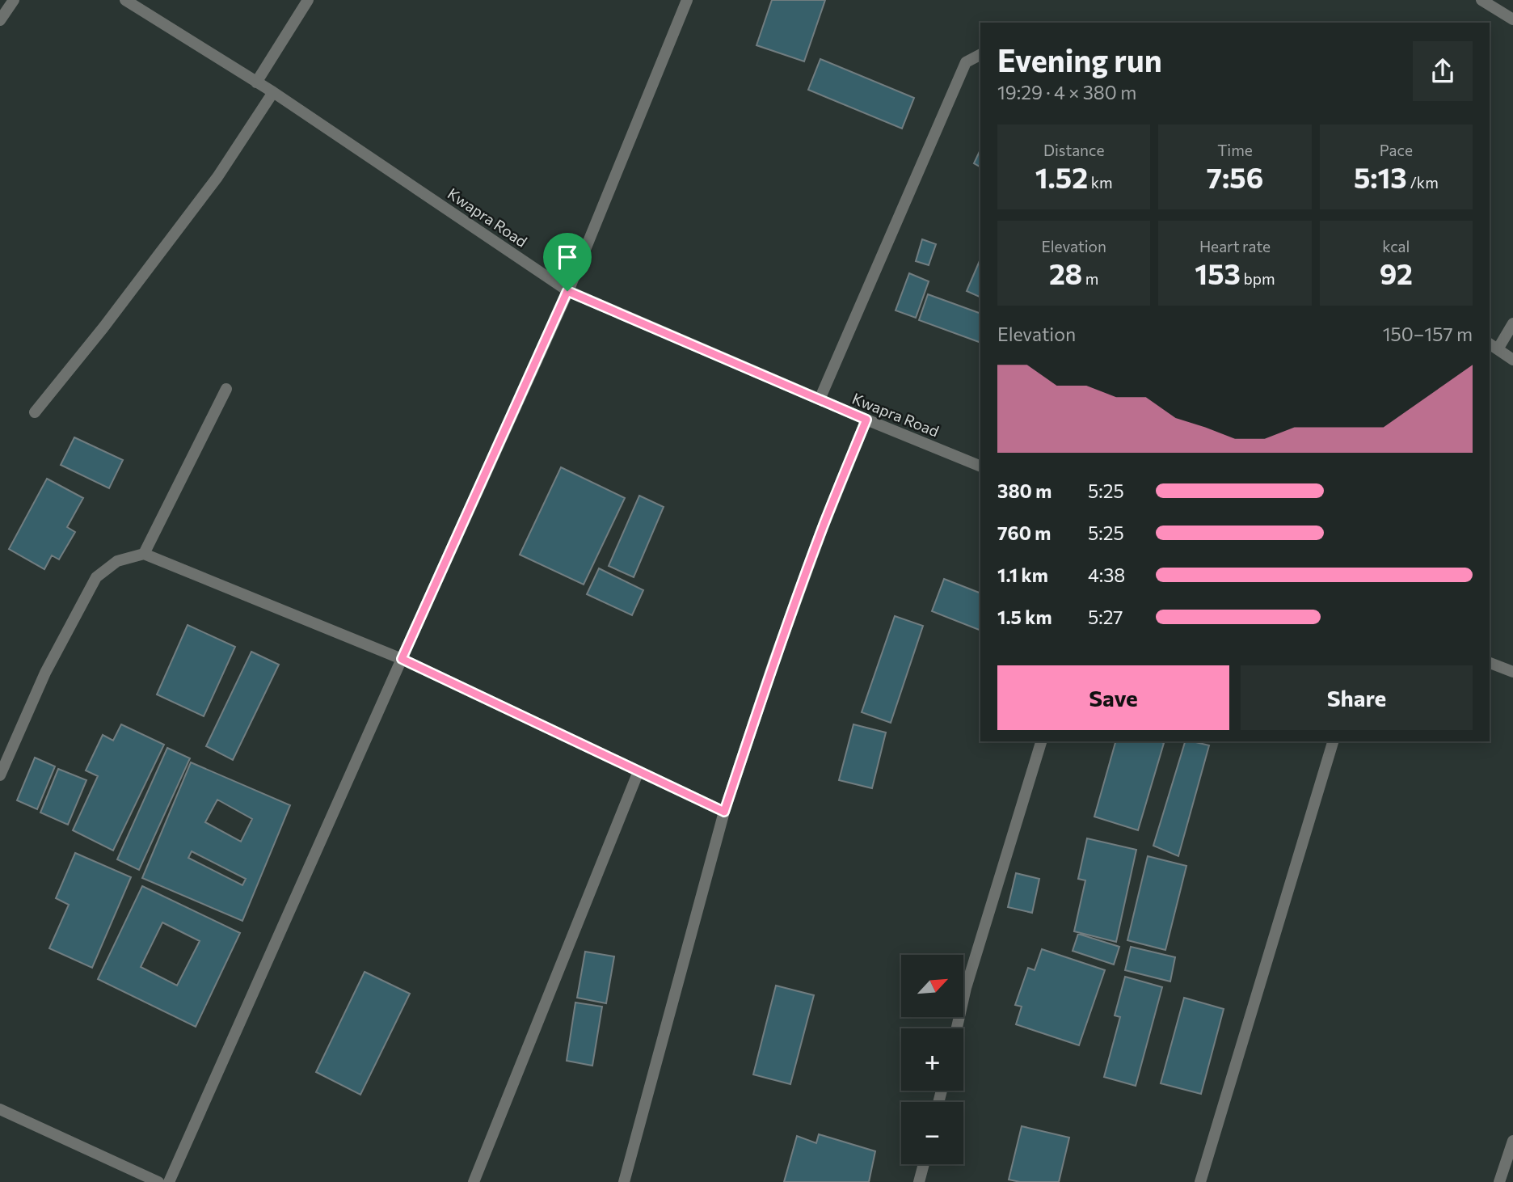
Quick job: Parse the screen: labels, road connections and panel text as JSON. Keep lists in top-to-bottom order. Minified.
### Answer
{"streets":{"street":["Kwapra Road"]},"north":"top right","page":{"heading":["Evening run","19:29 · 4 × 380 m"],"stats":[["Distance","1.52 km"],["Time","7:56"],["Pace","5:13 /km"],["Elevation","28 m"],["Heart rate","153 bpm"],["kcal","92"]],"chart":["Elevation","150–157 m"],"list":[{"name":"380 m","note":"5:25"},{"name":"760 m","note":"5:25"},{"name":"1.1 km","note":"4:38"},{"name":"1.5 km","note":"5:27"}],"buttons":["Save","Share"],"map_buttons":["+","−"]}}
